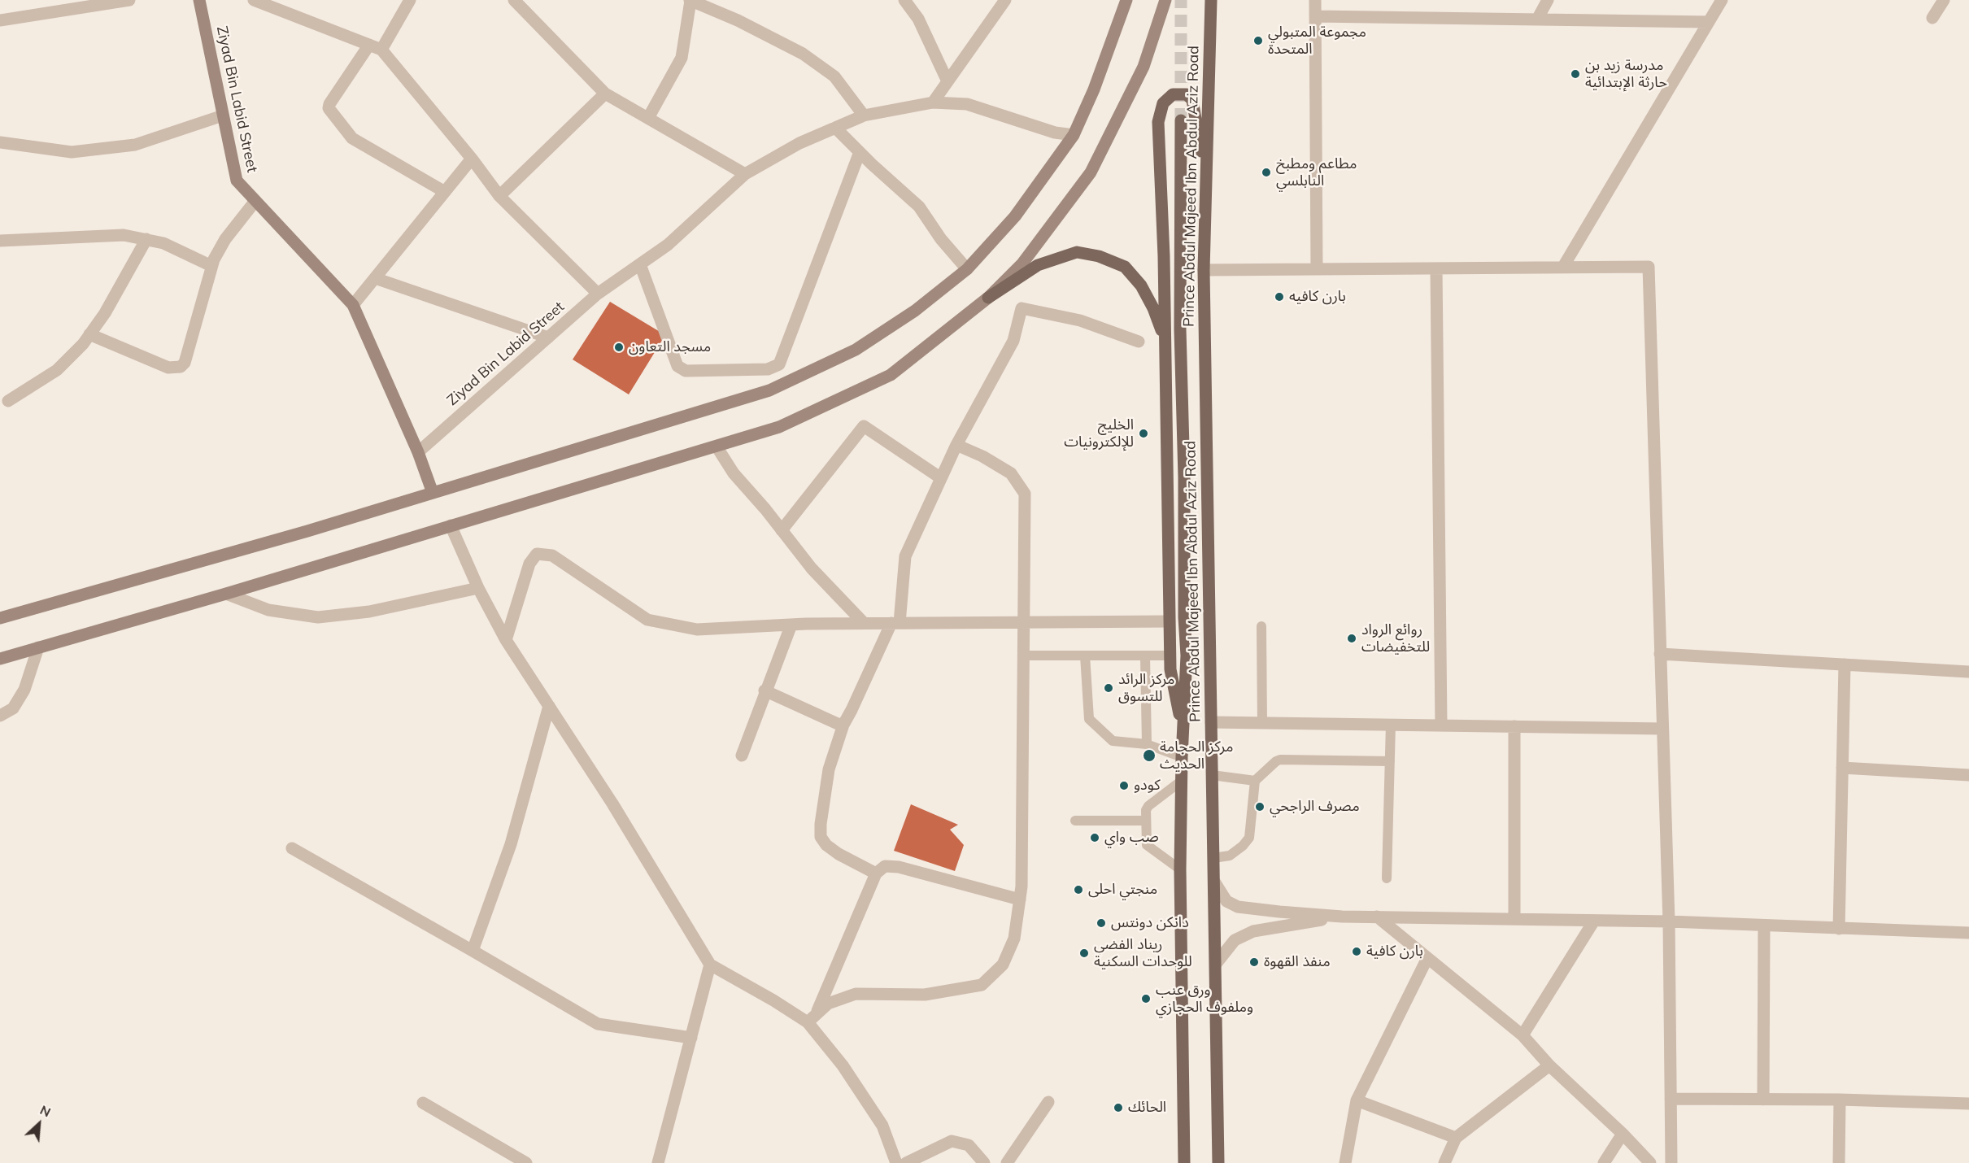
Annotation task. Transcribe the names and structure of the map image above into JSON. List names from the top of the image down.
{
  "streets": {
    "main road": ["Ziyad Bin Labid Street", "Prince Abdul Majeed Ibn Abdul Aziz Road"]
  },
  "places": [
    "مجموعة المتبولي المتحدة",
    "مدرسة زيد بن حارثة الإبتدائية",
    "مطاعم ومطبخ النابلسي",
    "بارن كافيه",
    "مسجد التعاون",
    "الخليج للإلكترونيات",
    "روائع الرواد للتخفيضات",
    "مركز الرائد للتسوق",
    "مركز الحجامة الحديث",
    "كودو",
    "مصرف الراجحي",
    "صب واي",
    "منجتي احلى",
    "دانكن دونتس",
    "بارن كافية",
    "ريناد الفضي للوحدات السكنية",
    "منفذ القهوة",
    "ورق عنب وملفوف الحجازي",
    "الحائك"
  ],
  "north": "top right"
}
